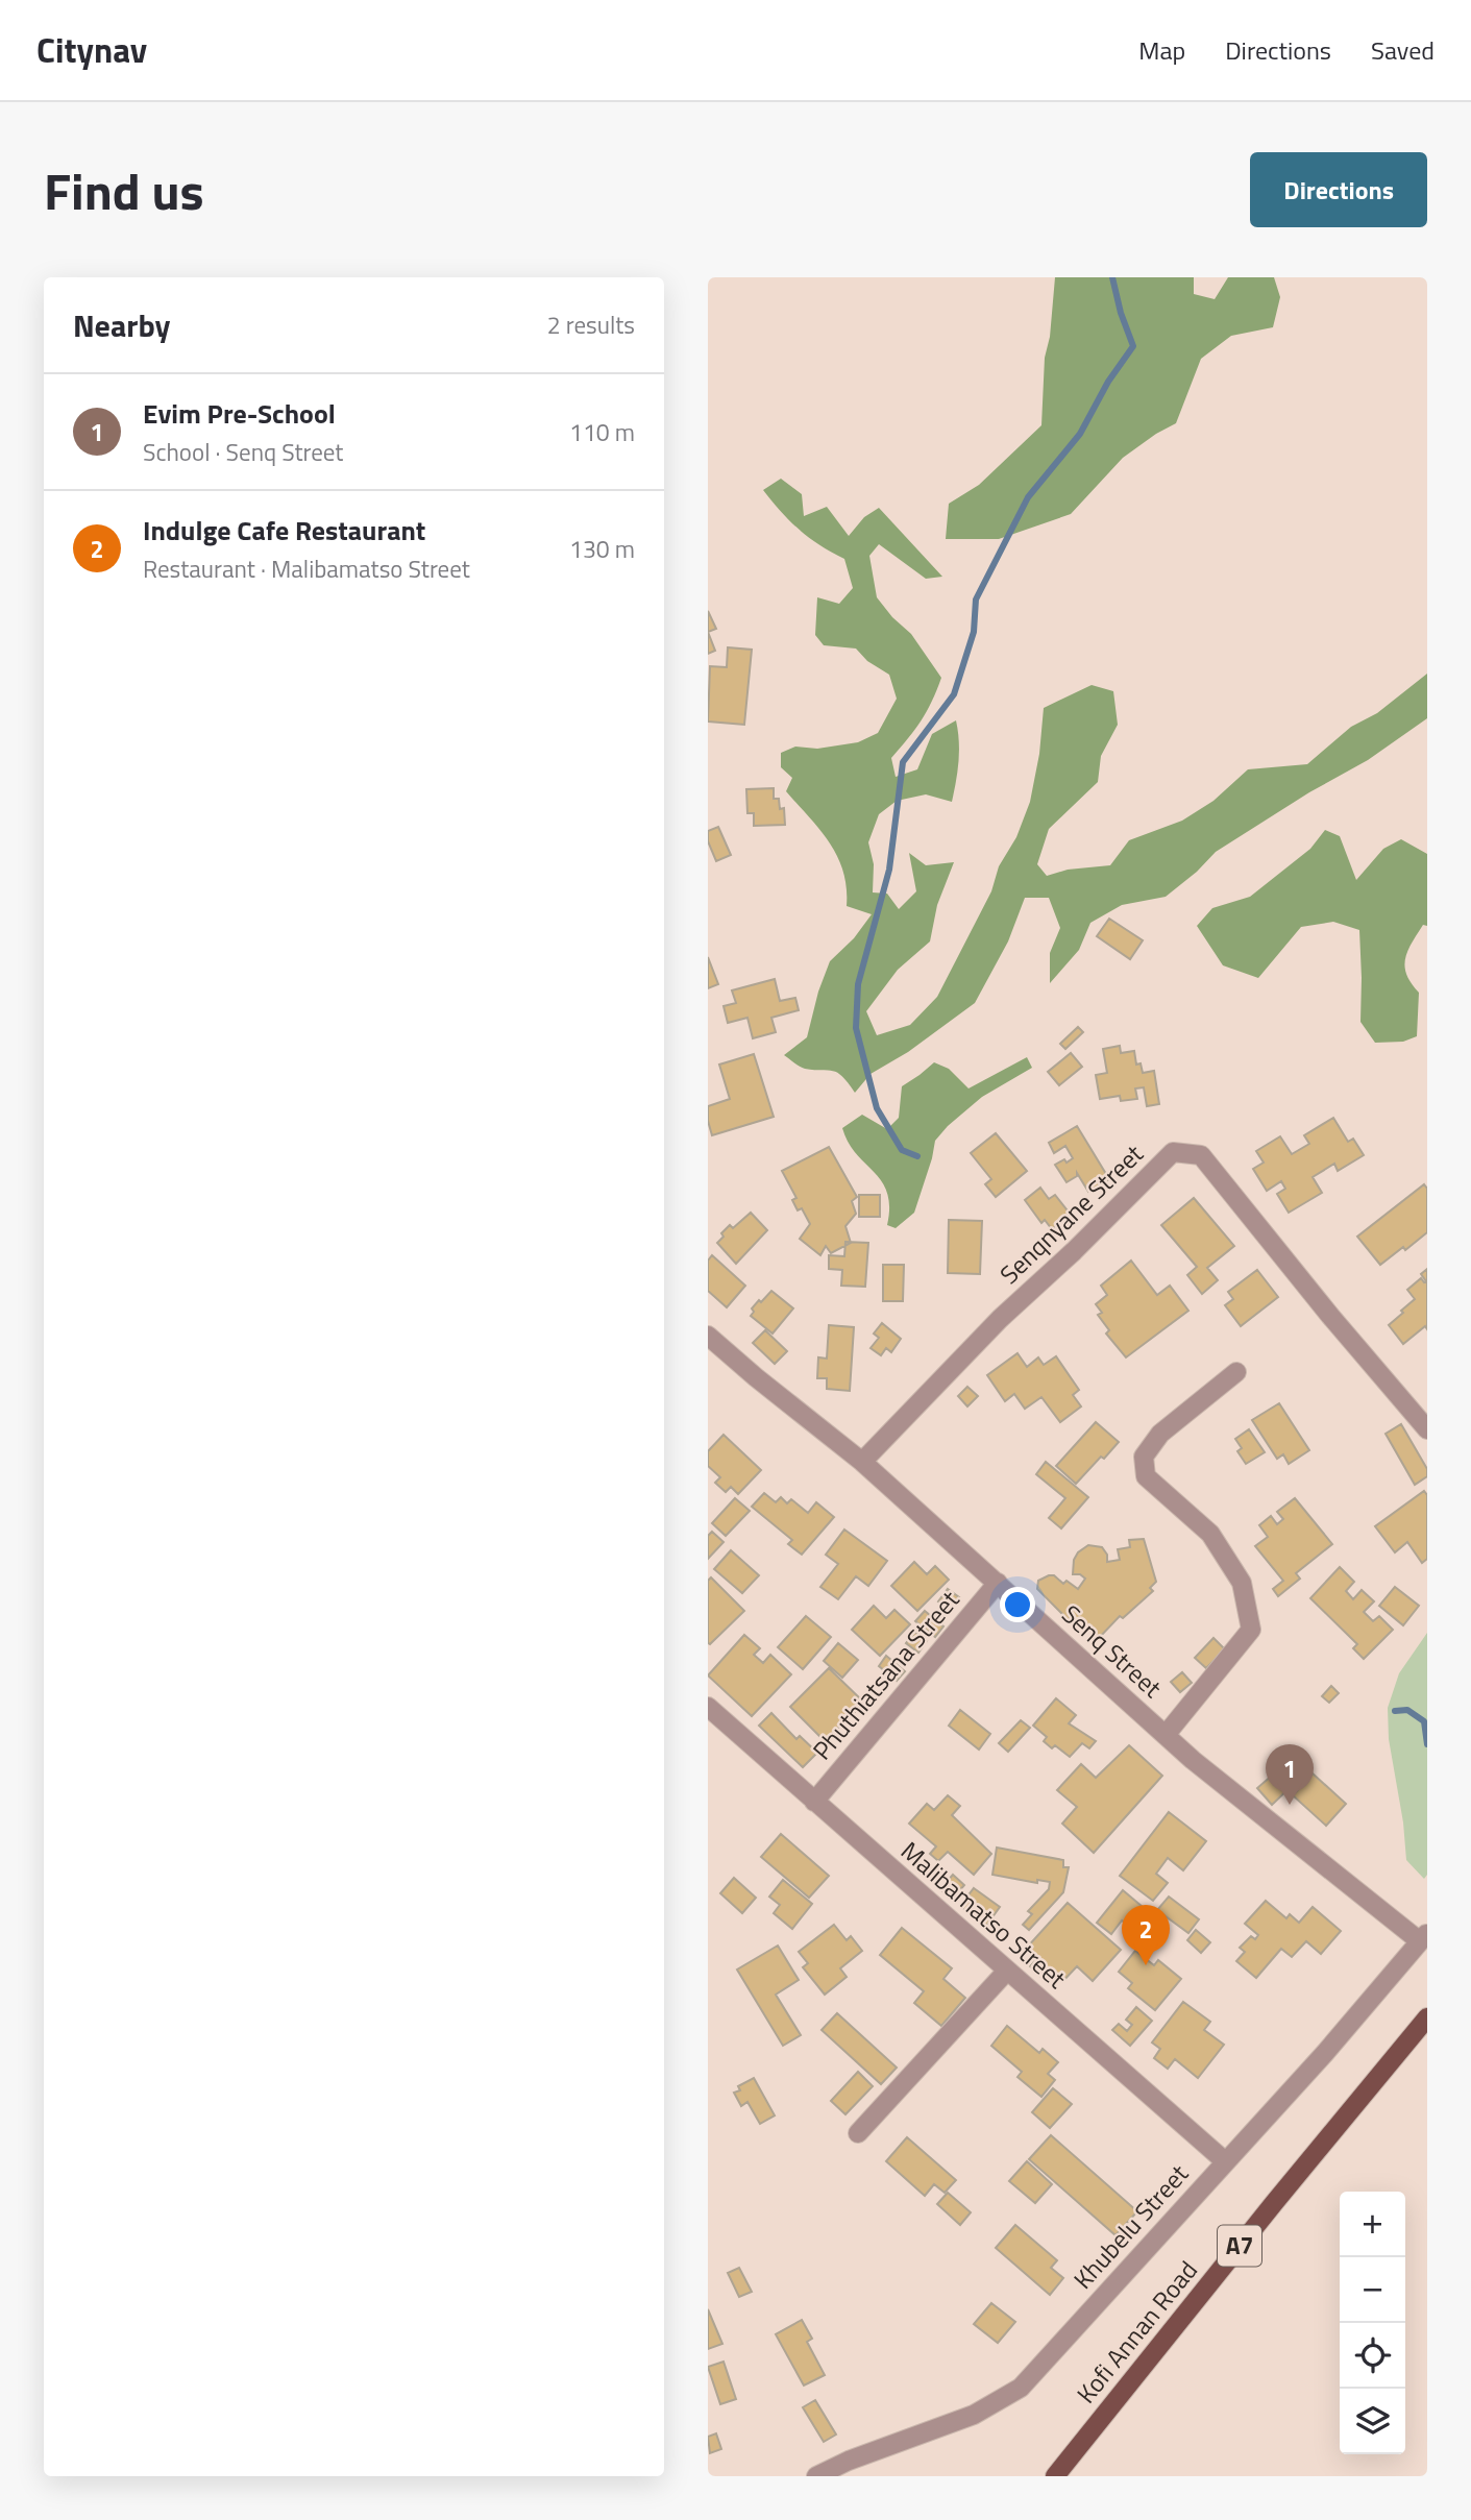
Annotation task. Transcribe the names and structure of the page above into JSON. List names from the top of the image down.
{
  "streets": {
    "main road": ["A7", "Kofi Annan Road"],
    "street": [
      "Senqnyane Street",
      "Senq Street",
      "Phuthiatsana Street",
      "Malibamatso Street",
      "Khubelu Street"
    ]
  },
  "crossings": [
    ["Senqnyane Street", "Senq Street"],
    ["Senq Street", "Phuthiatsana Street"],
    ["Senq Street", "Khubelu Street"],
    ["Phuthiatsana Street", "Malibamatso Street"],
    ["Malibamatso Street", "Khubelu Street"]
  ],
  "page": {
    "header": "Citynav",
    "nav": ["Map", "Directions", "Saved"],
    "title": "Find us",
    "buttons": "Directions",
    "heading": ["Nearby", "2 results"],
    "list": [
      {
        "mark": "1",
        "name": "Evim Pre-School",
        "note": "School · Senq Street",
        "value": "110 m"
      },
      {
        "mark": "2",
        "name": "Indulge Cafe Restaurant",
        "note": "Restaurant · Malibamatso Street",
        "value": "130 m"
      }
    ],
    "pins": ["1", "2"],
    "map_buttons": ["+", "−"]
  }
}
